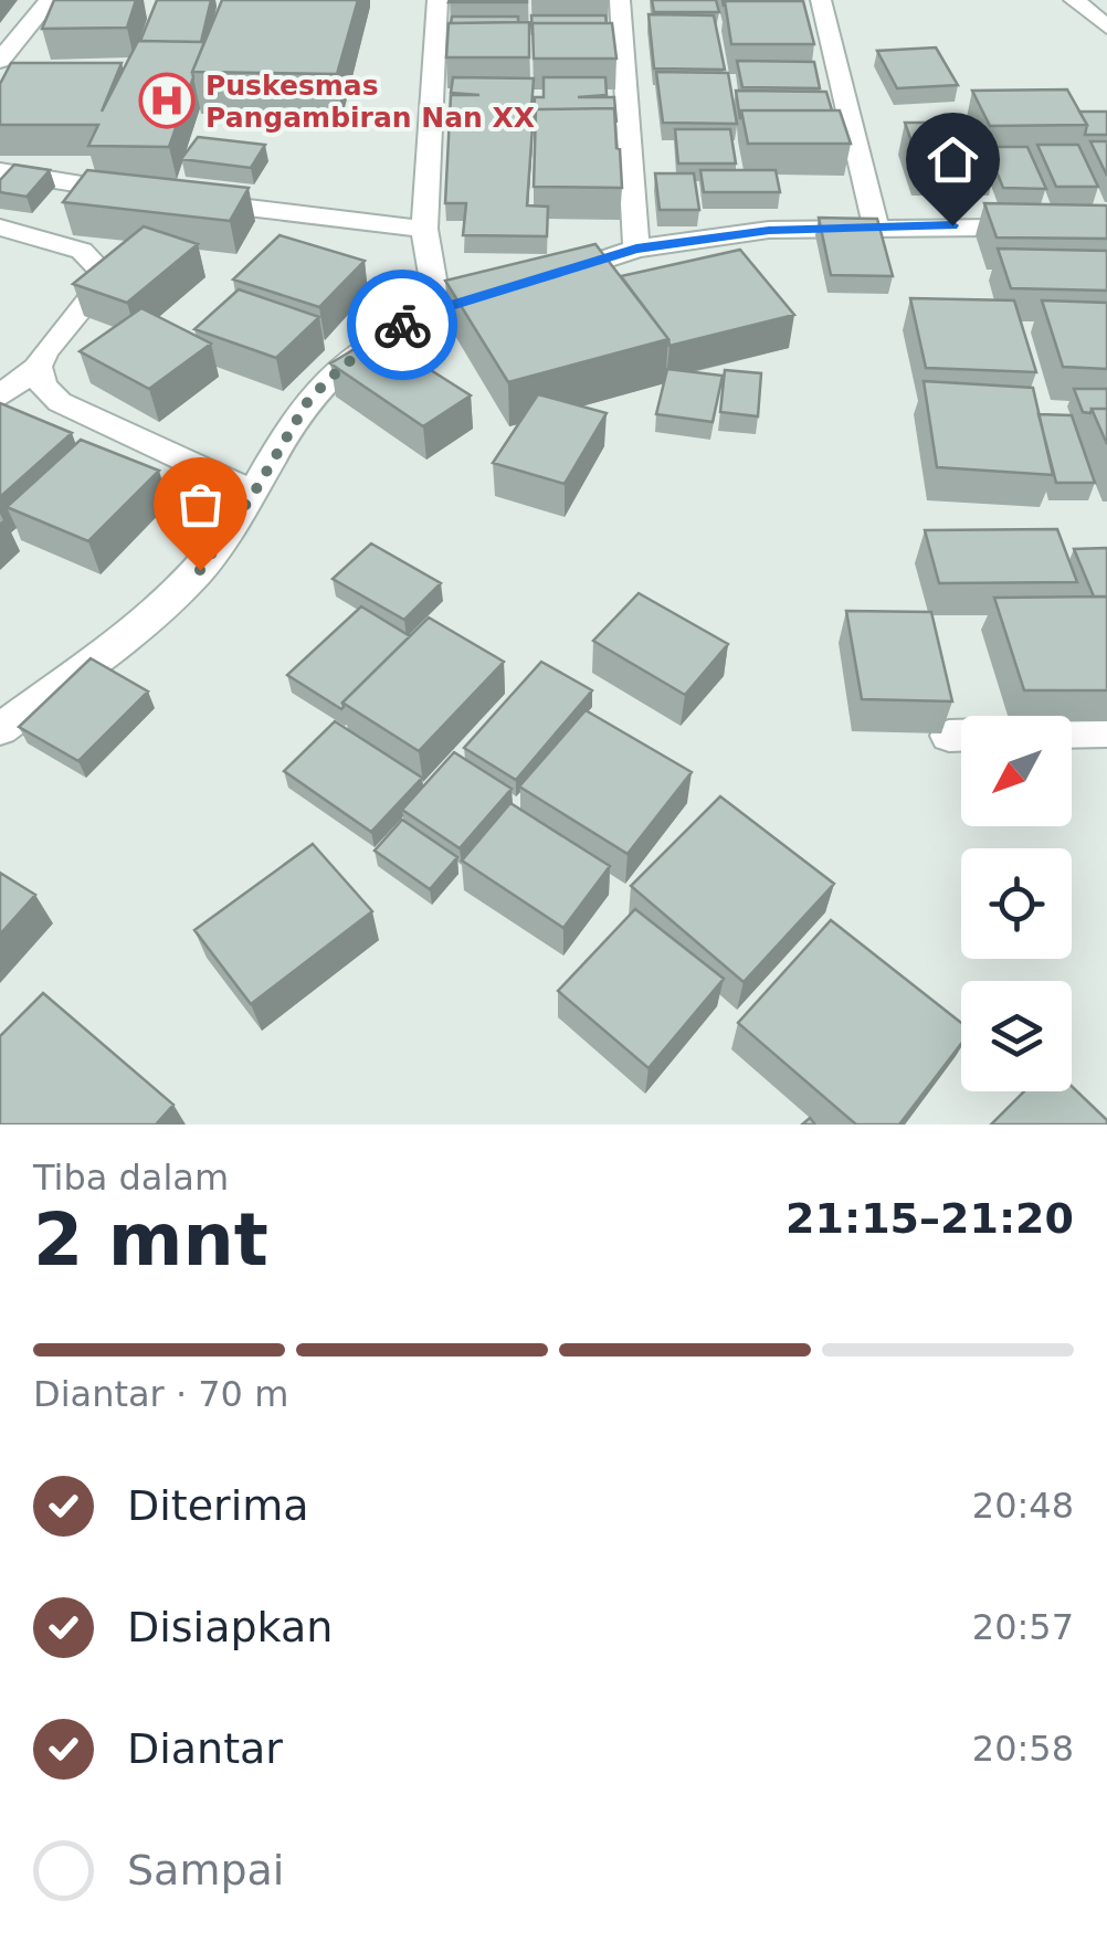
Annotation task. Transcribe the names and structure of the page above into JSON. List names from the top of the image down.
{
  "places": {
    "hospital": ["Puskesmas Pangambiran Nan XX"]
  },
  "north": "bottom left",
  "page": {
    "heading": ["2 mnt", "Tiba dalam", "21:15–21:20"],
    "bar": "Diantar · 70 m",
    "list": [
      ["Diterima", "20:48"],
      ["Disiapkan", "20:57"],
      ["Diantar", "20:58"],
      "Sampai"
    ]
  }
}
